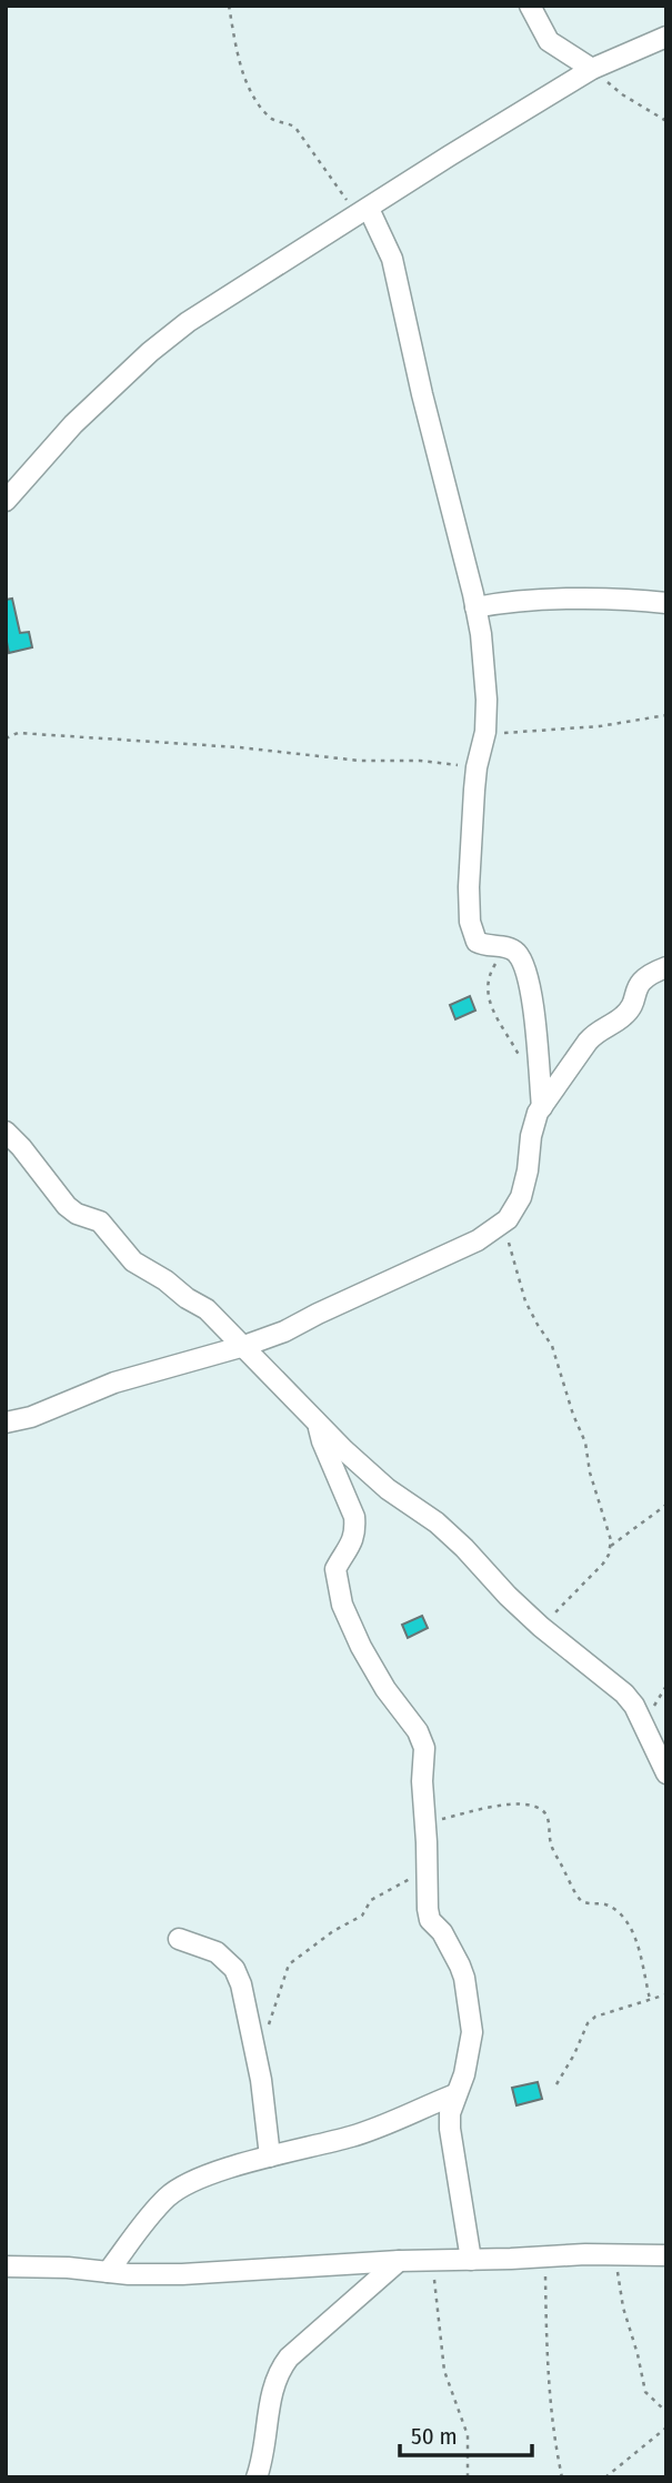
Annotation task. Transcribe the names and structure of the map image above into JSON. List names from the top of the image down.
{
  "scale_bar": "50 m"
}
